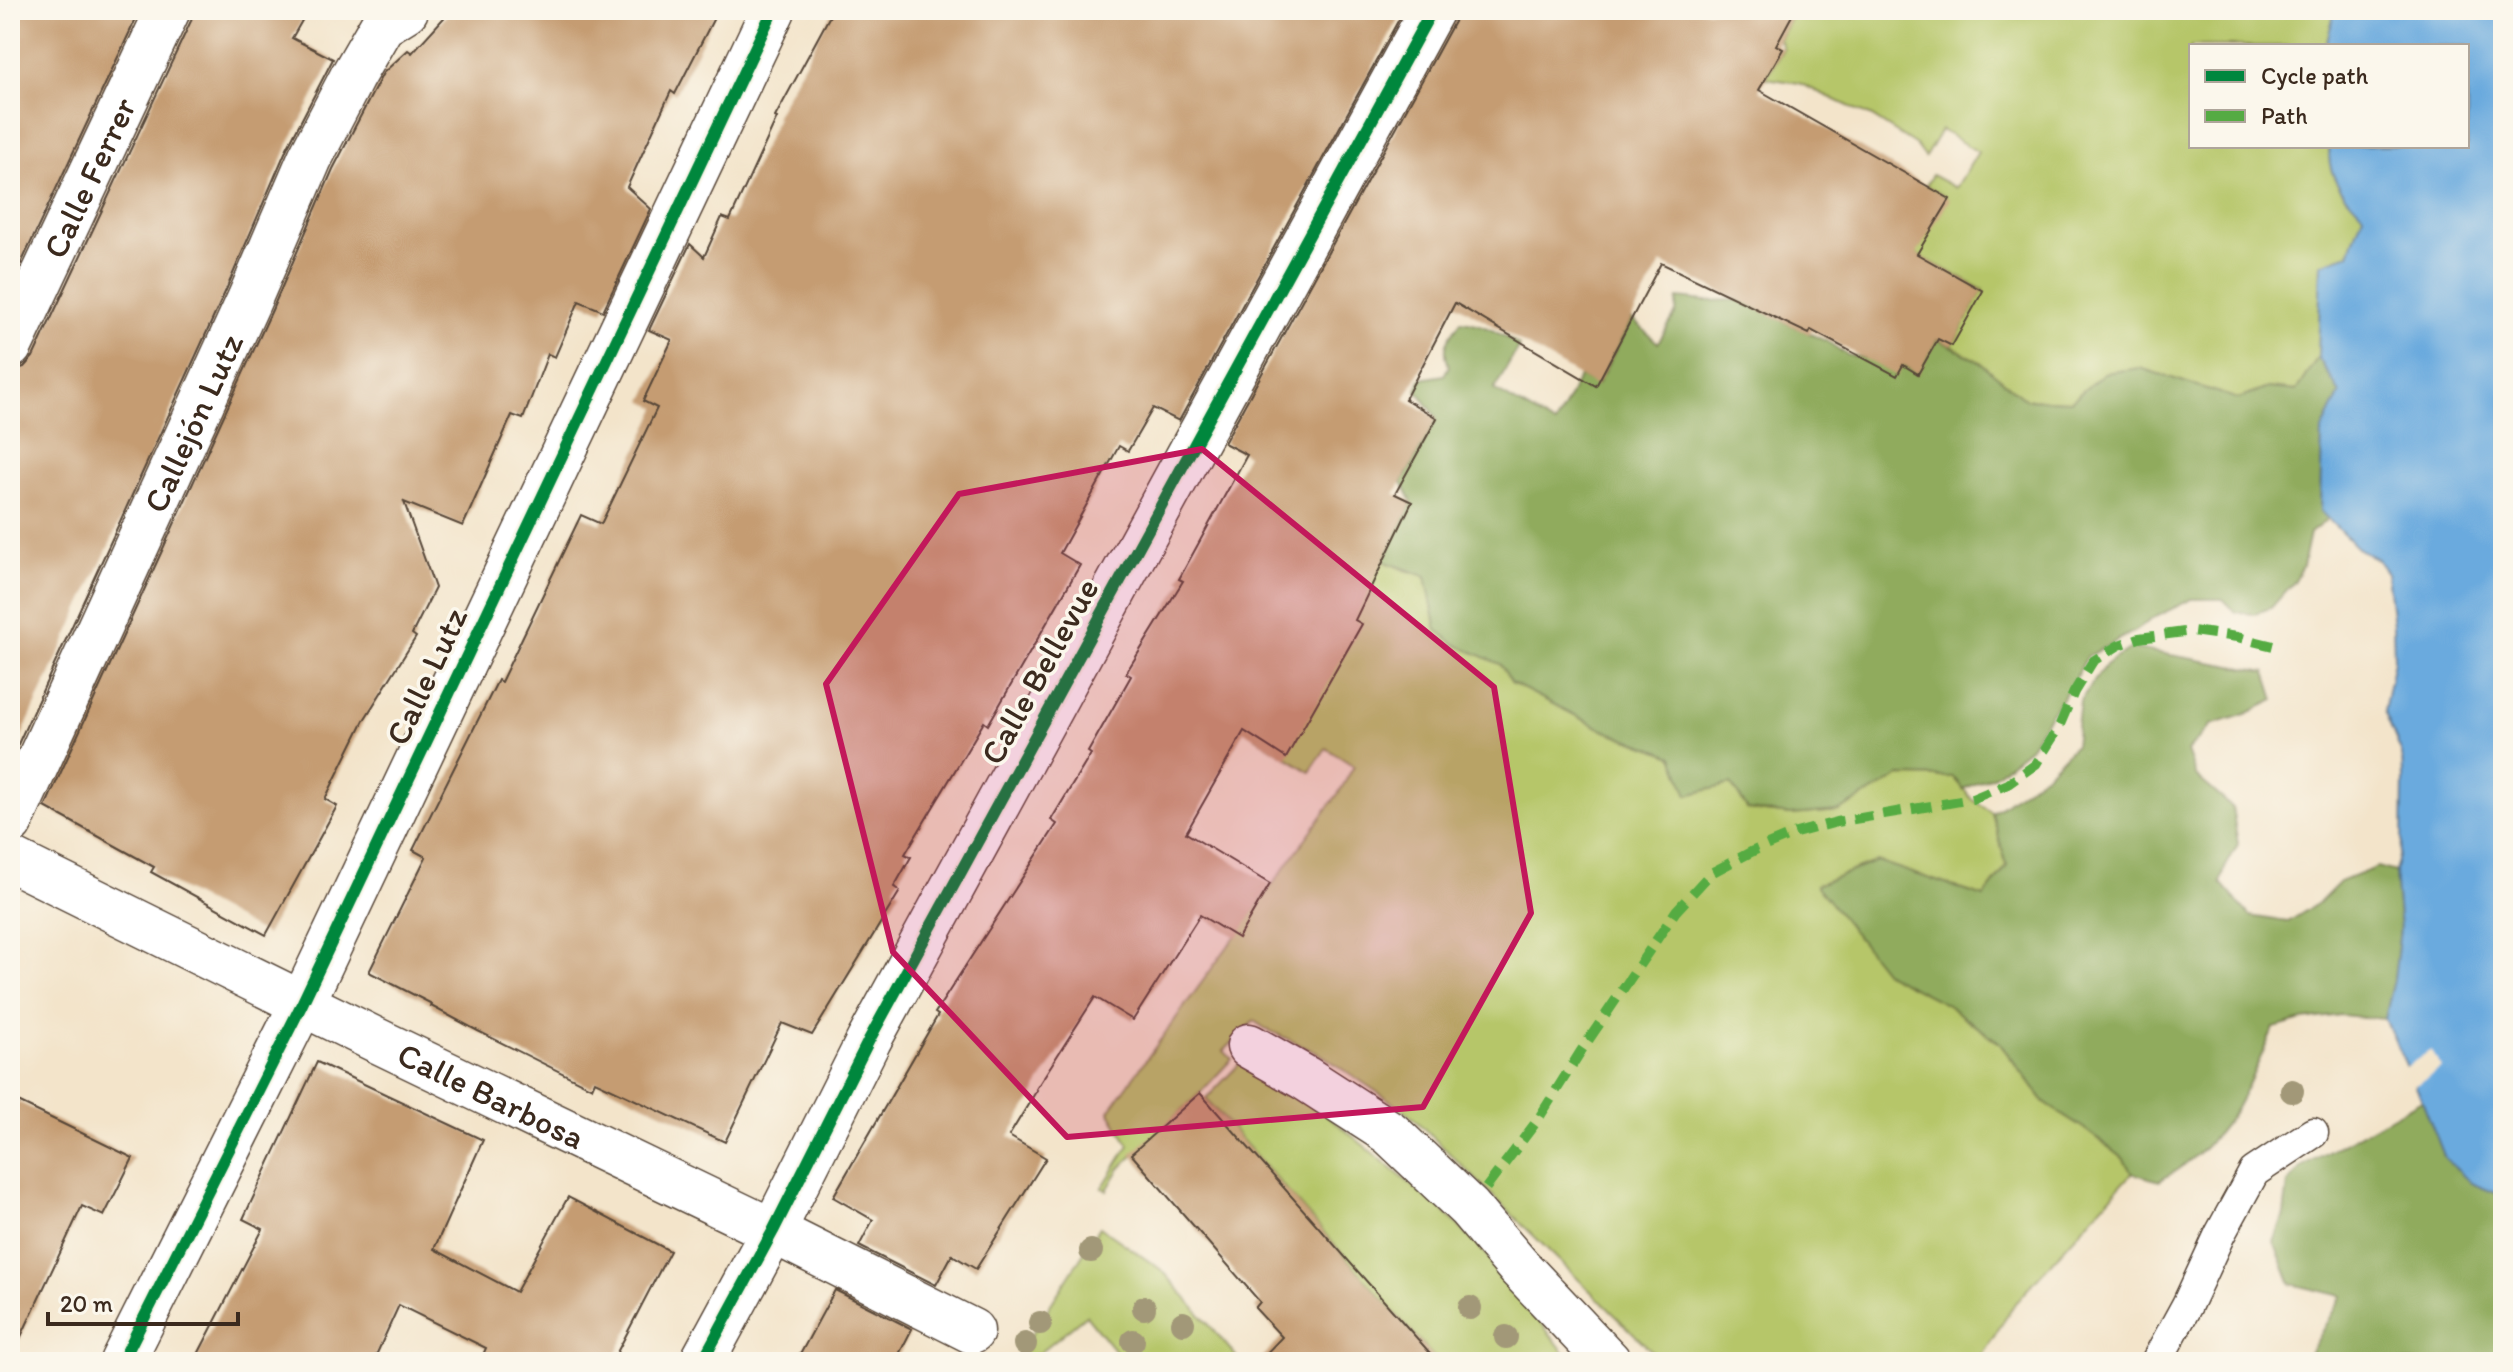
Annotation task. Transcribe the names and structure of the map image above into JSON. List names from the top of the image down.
{
  "streets": {
    "street": [
      "Calle Ferrer",
      "Callejón Lutz",
      "Calle Bellevue",
      "Calle Lutz",
      "Calle Barbosa"
    ]
  },
  "crossings": [
    ["Calle Bellevue", "Calle Barbosa"],
    ["Calle Lutz", "Calle Barbosa"]
  ],
  "legend": ["Cycle path", "Path"],
  "scale_bar": "20 m"
}
